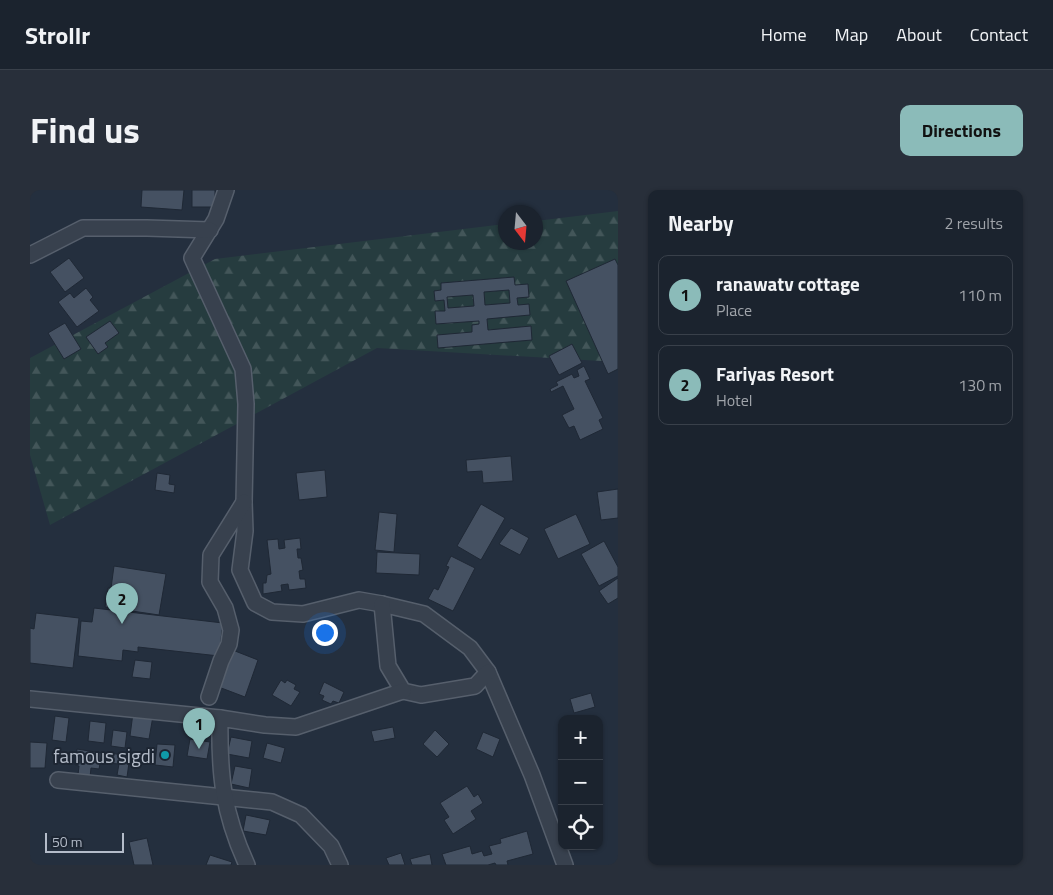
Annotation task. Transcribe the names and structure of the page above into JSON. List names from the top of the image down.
{
  "places": ["famous sigdi"],
  "scale_bar": "50 m",
  "north": "bottom",
  "page": {
    "header": "Strollr",
    "nav": [
      "Home",
      "Map",
      "About",
      "Contact"
    ],
    "title": "Find us",
    "buttons": "Directions",
    "heading": ["Nearby", "2 results"],
    "list": [
      {
        "mark": "1",
        "name": "ranawatv cottage",
        "note": "Place",
        "value": "110 m"
      },
      {
        "mark": "2",
        "name": "Fariyas Resort",
        "note": "Hotel",
        "value": "130 m"
      }
    ],
    "pins": ["2", "1"],
    "map_buttons": ["+", "−"],
    "scale": "50 m"
  }
}
